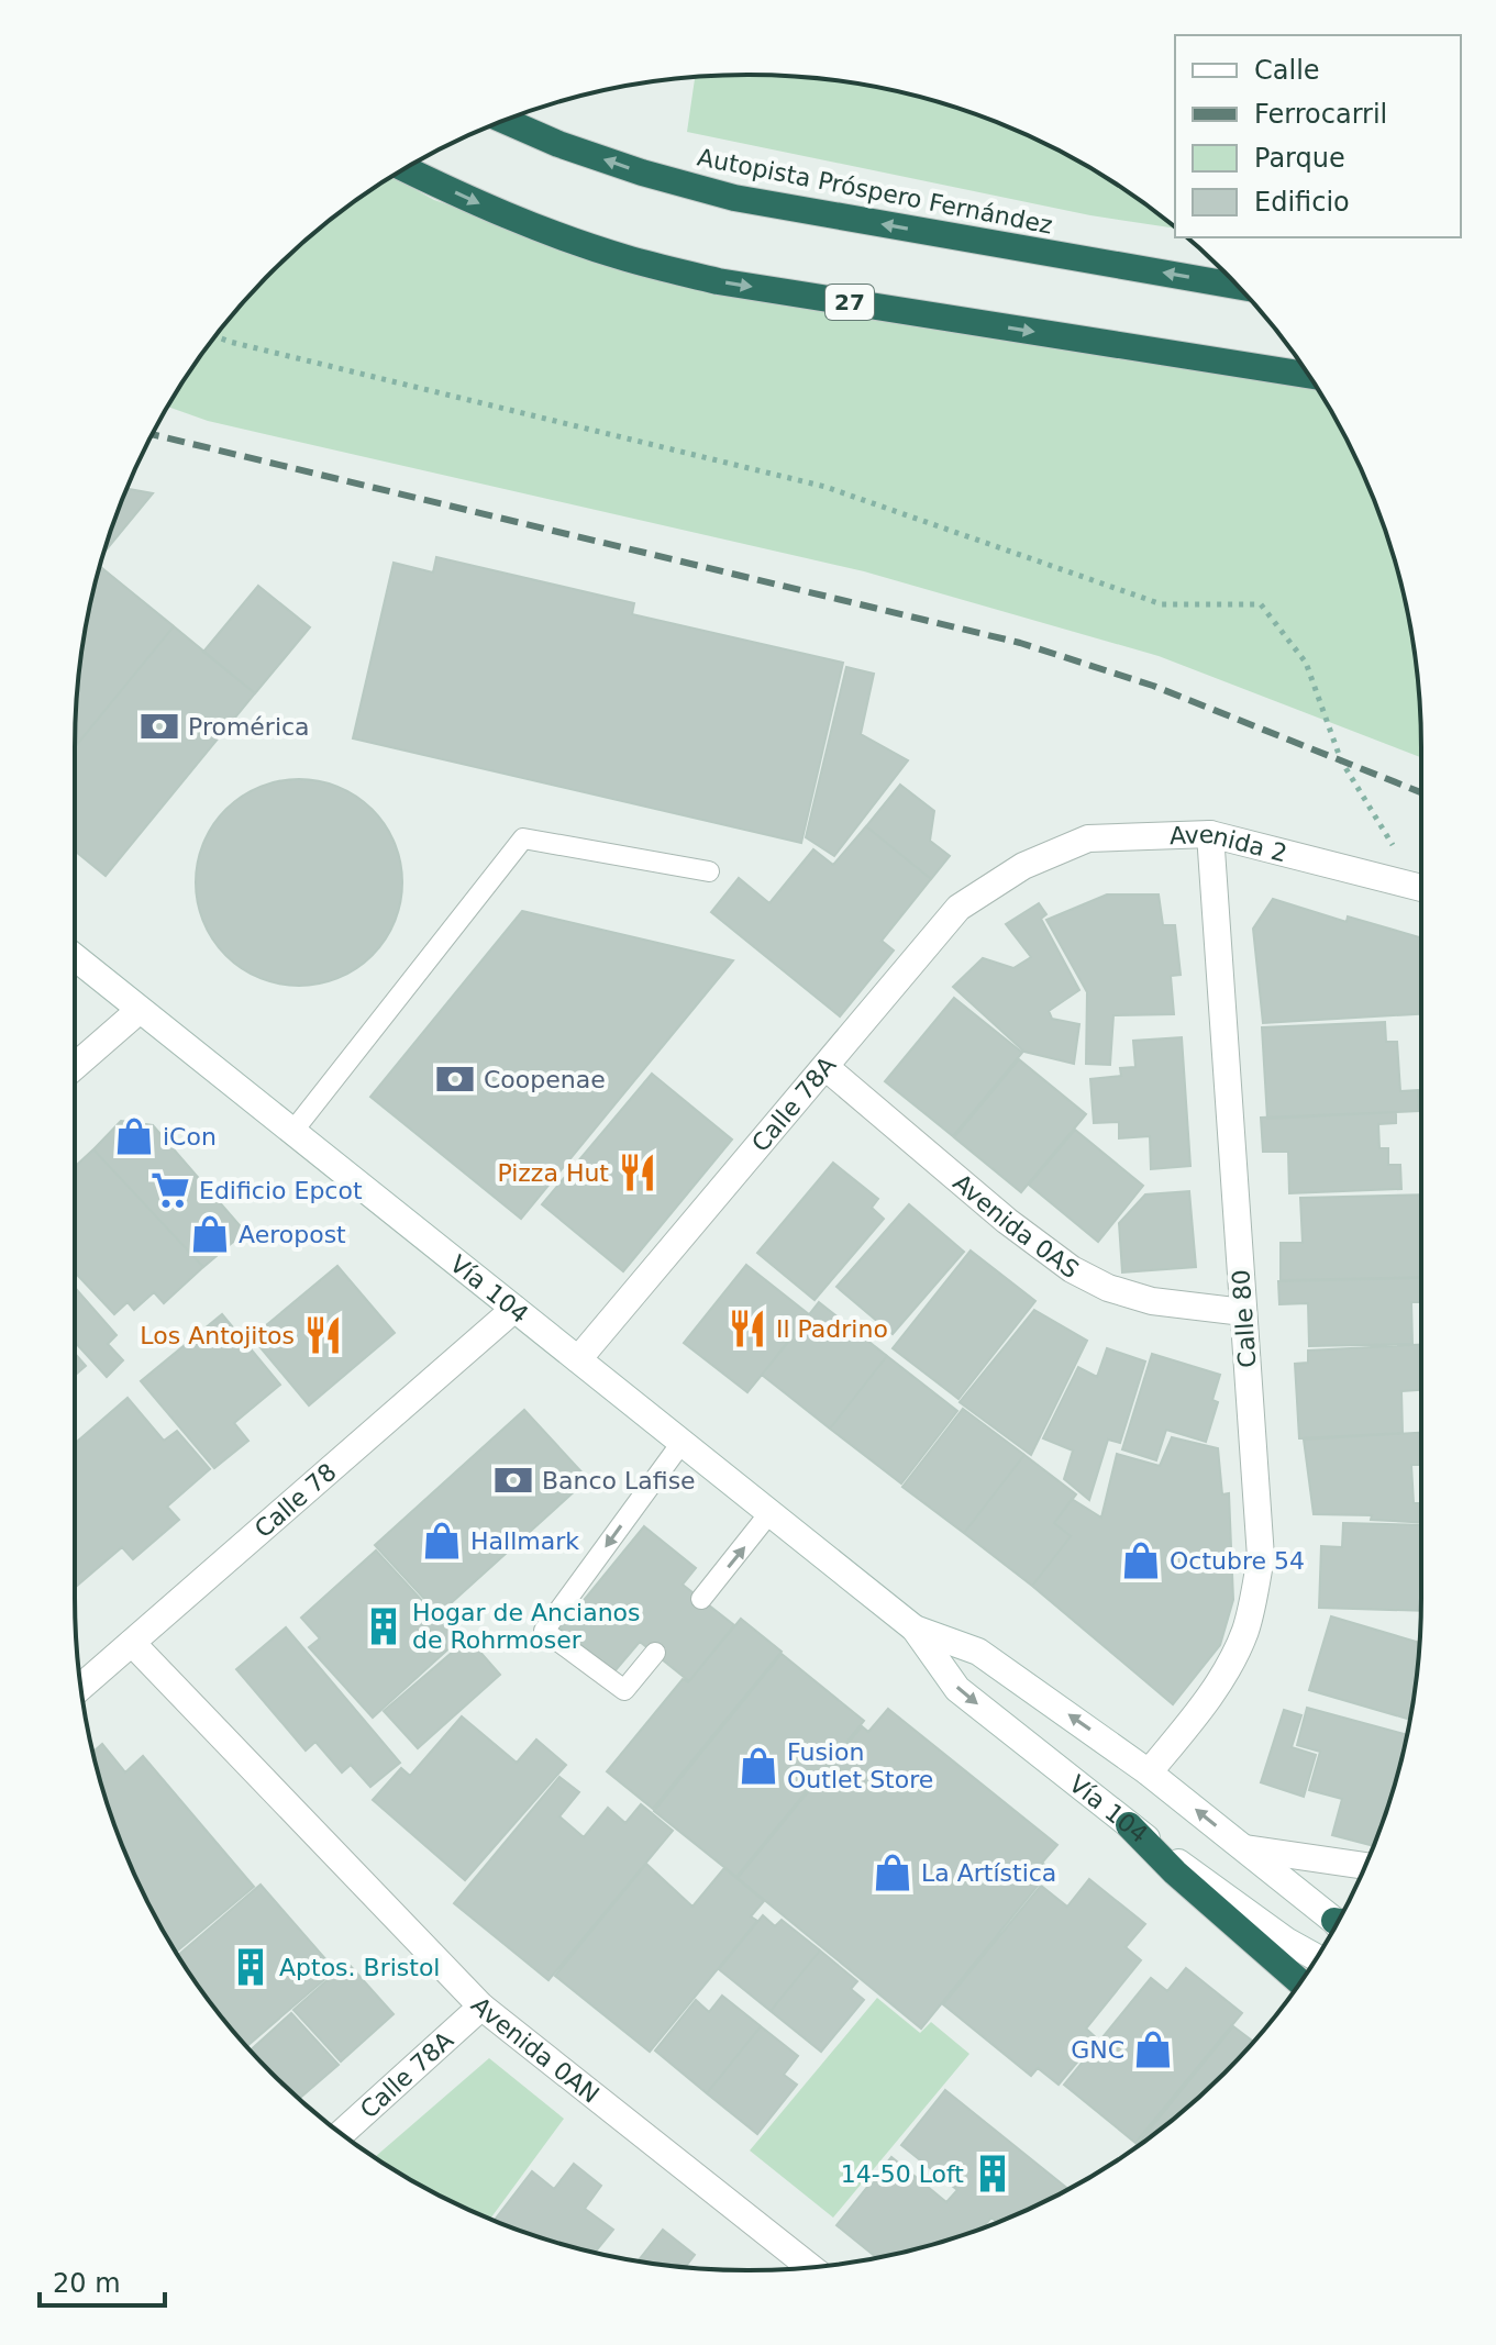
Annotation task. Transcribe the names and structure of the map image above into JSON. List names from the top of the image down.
{
  "streets": {
    "highway": ["Autopista Próspero Fernández", "27"],
    "street": [
      "Avenida 2",
      "Calle 78A",
      "Avenida 0AS",
      "Vía 104",
      "Calle 80",
      "Calle 78",
      "Avenida 0AN"
    ]
  },
  "crossings": [
    ["Avenida 2", "Calle 78A"],
    ["Avenida 2", "Calle 80"],
    ["Calle 78A", "Avenida 0AS"],
    ["Calle 78A", "Vía 104"],
    ["Calle 78A", "Avenida 0AN"],
    ["Avenida 0AS", "Calle 80"],
    ["Vía 104", "Calle 80"],
    ["Vía 104", "Calle 78"],
    ["Calle 78", "Avenida 0AN"]
  ],
  "places": {
    "bank": ["Promérica", "Coopenae", "Banco Lafise"],
    "shop": [
      "iCon",
      "Aeropost",
      "Hallmark",
      "Octubre 54",
      "Fusion Outlet Store",
      "La Artística",
      "GNC"
    ],
    "restaurant": ["Pizza Hut", "Il Padrino", "Los Antojitos"],
    "supermarket": ["Edificio Epcot"],
    "building": ["Hogar de Ancianos de Rohrmoser", "Aptos. Bristol", "14-50 Loft"]
  },
  "legend": [
    "Calle",
    "Ferrocarril",
    "Parque",
    "Edificio"
  ],
  "scale_bar": "20 m"
}
